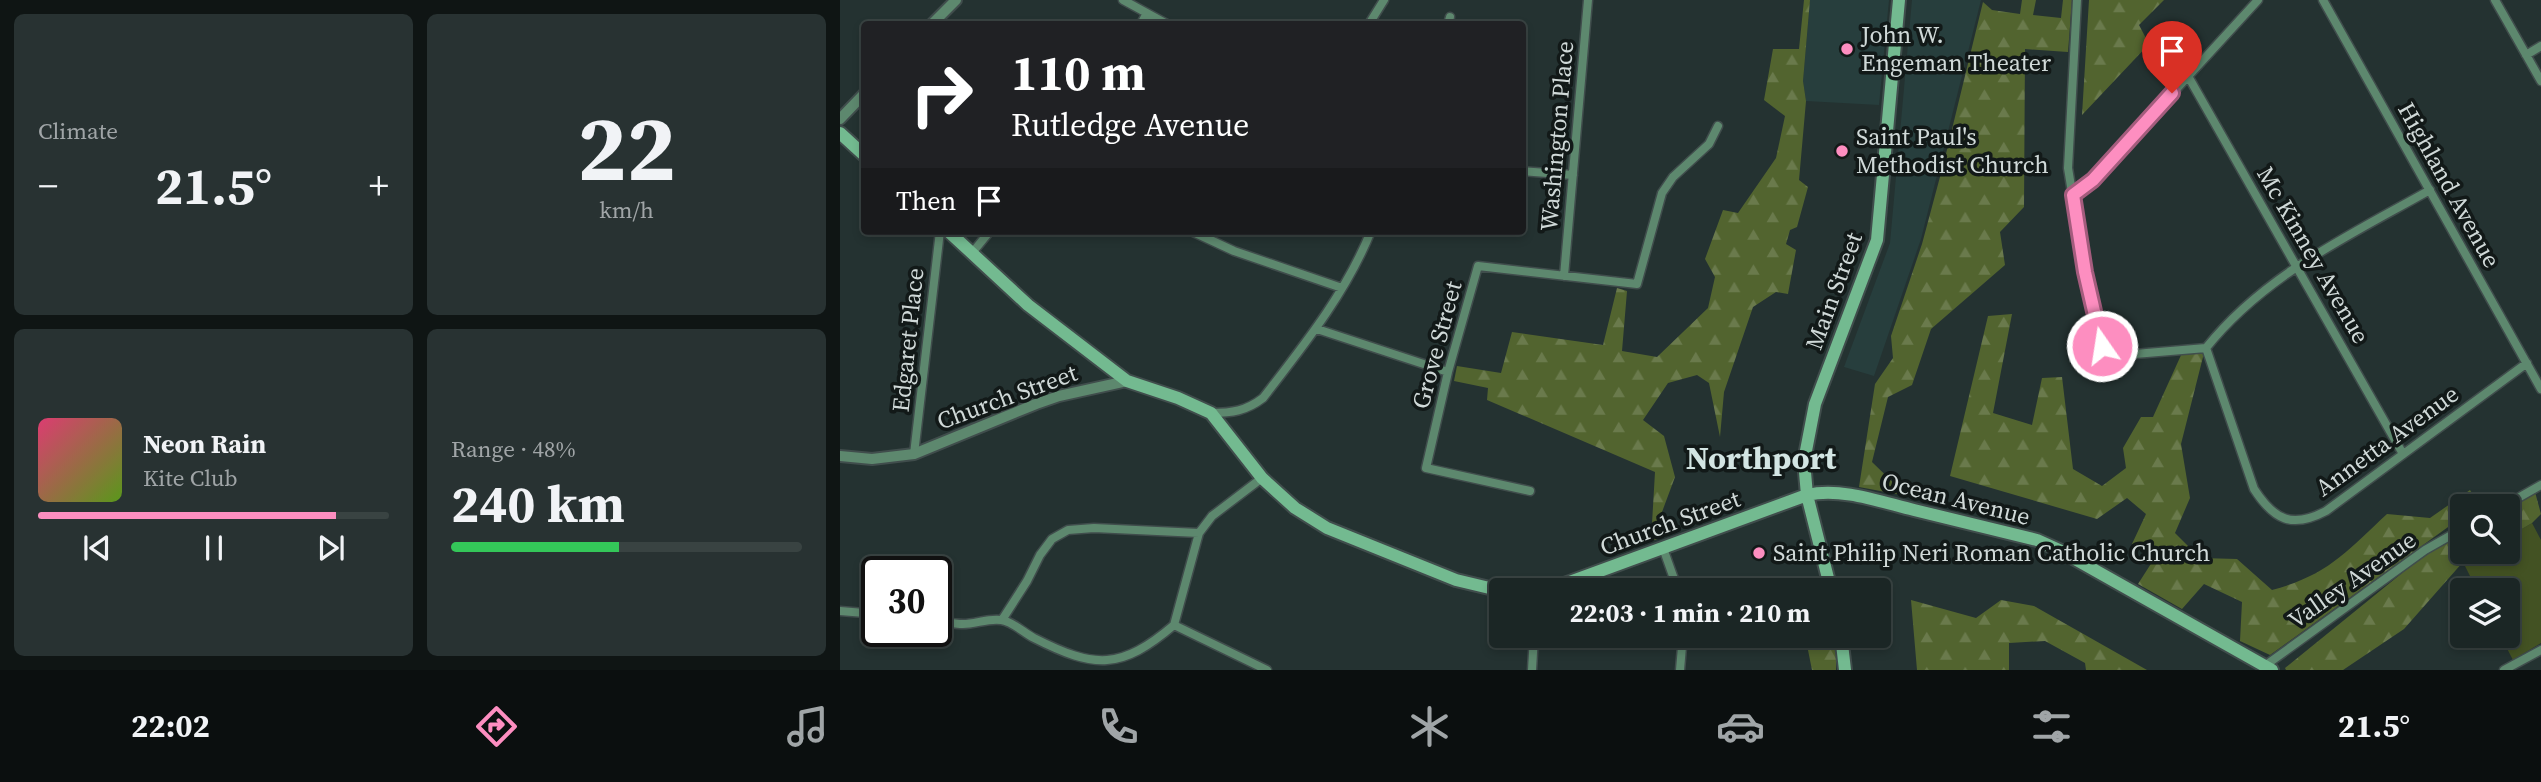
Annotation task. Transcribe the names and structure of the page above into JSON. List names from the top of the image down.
{
  "streets": {
    "main road": ["Main Street", "Church Street", "Ocean Avenue"],
    "street": [
      "Washington Place",
      "Highland Avenue",
      "Mc Kinney Avenue",
      "Edgaret Place",
      "Grove Street",
      "Annetta Avenue",
      "Valley Avenue"
    ]
  },
  "crossings": [
    ["Washington Place", "Grove Street"],
    ["Highland Avenue", "Annetta Avenue"],
    ["Mc Kinney Avenue", "Annetta Avenue"],
    ["Main Street", "Church Street"],
    ["Main Street", "Ocean Avenue"],
    ["Edgaret Place", "Church Street"],
    ["Church Street", "Ocean Avenue"],
    ["Ocean Avenue", "Valley Avenue"]
  ],
  "districts": ["Northport"],
  "places": ["John W. Engeman Theater", "Saint Paul's Methodist Church", "Saint Philip Neri Roman Catholic Church"],
  "page": {
    "tile": [
      "Climate",
      ["22", "km/h"],
      ["Range · 48%", "240 km"]
    ],
    "turn": ["110 m", "Rutledge Avenue"],
    "heat": ["−", "21.5°", "+"],
    "then": "Then",
    "song": ["Neon Rain", "Kite Club"],
    "limit": "30",
    "trip": "22:03 · 1 min · 210 m",
    "tabs": ["22:02", "21.5°"]
  }
}
